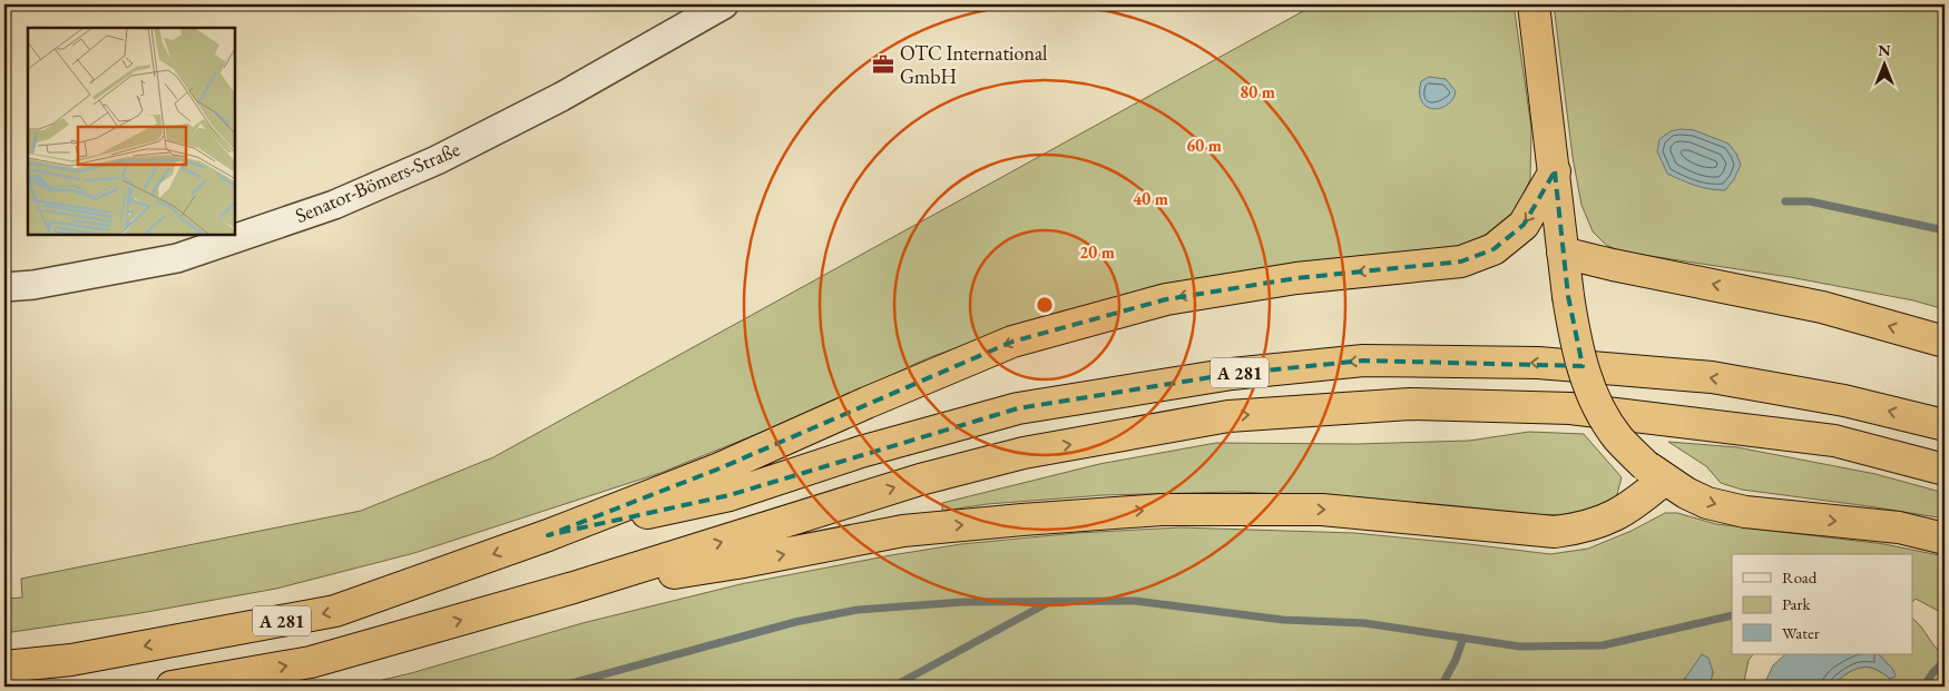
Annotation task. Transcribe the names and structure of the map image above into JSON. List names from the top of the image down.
{
  "streets": {
    "highway": ["A 281"],
    "street": ["Senator-Bömers-Straße"]
  },
  "places": {
    "office": ["OTC International GmbH"]
  },
  "legend": ["Road", "Park", "Water"],
  "north": "top",
  "rings": [
    "80 m",
    "60 m",
    "40 m",
    "20 m"
  ]
}
